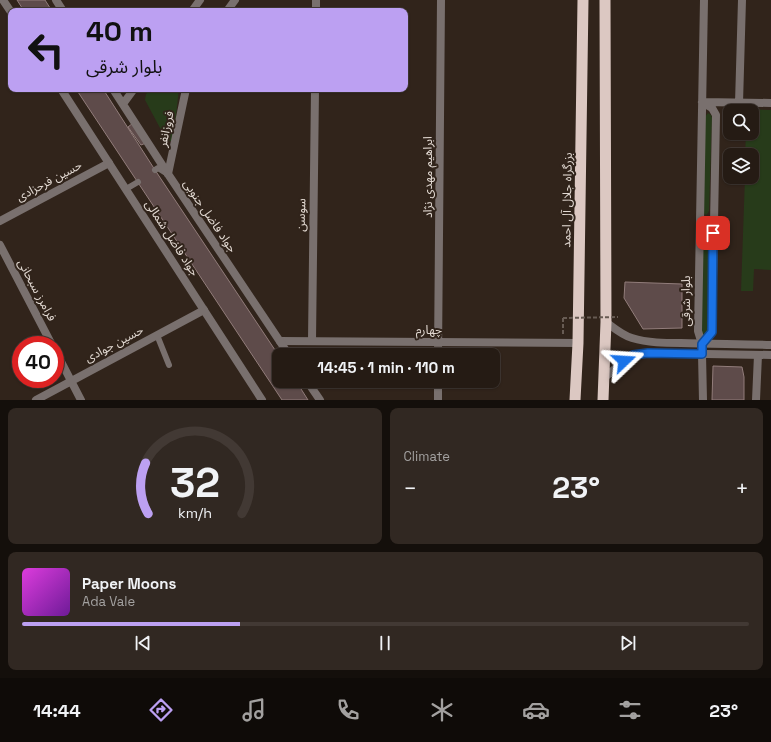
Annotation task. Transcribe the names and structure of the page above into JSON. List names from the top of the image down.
{
  "streets": {
    "highway": ["بزرگراه جلال آل احمد"],
    "street": [
      "فروزانفر",
      "ابراهیم مهدی نژاد",
      "حسین فرحزادی",
      "سوسن",
      "جواد فاضل جنوبی",
      "جواد فاضل شمالی",
      "فرامرز سبحانی",
      "بلوار شرقی",
      "چهارم",
      "حسین جوادی"
    ]
  },
  "crossings": [
    ["فروزانفر", "جواد فاضل جنوبی"],
    ["ابراهیم مهدی نژاد", "چهارم"],
    ["حسین فرحزادی", "جواد فاضل شمالی"],
    ["بزرگراه جلال آل احمد", "چهارم"],
    ["سوسن", "چهارم"],
    ["جواد فاضل جنوبی", "چهارم"],
    ["جواد فاضل شمالی", "حسین جوادی"]
  ],
  "page": {
    "turn": ["40 m", "بلوار شرقی"],
    "limit": "40",
    "trip": "14:45 · 1 min · 110 m",
    "tile": "Climate",
    "heat": ["−", "23°", "+"],
    "song": ["Paper Moons", "Ada Vale"],
    "tabs": ["14:44", "23°"],
    "gauge": ["32", "km/h"]
  }
}
